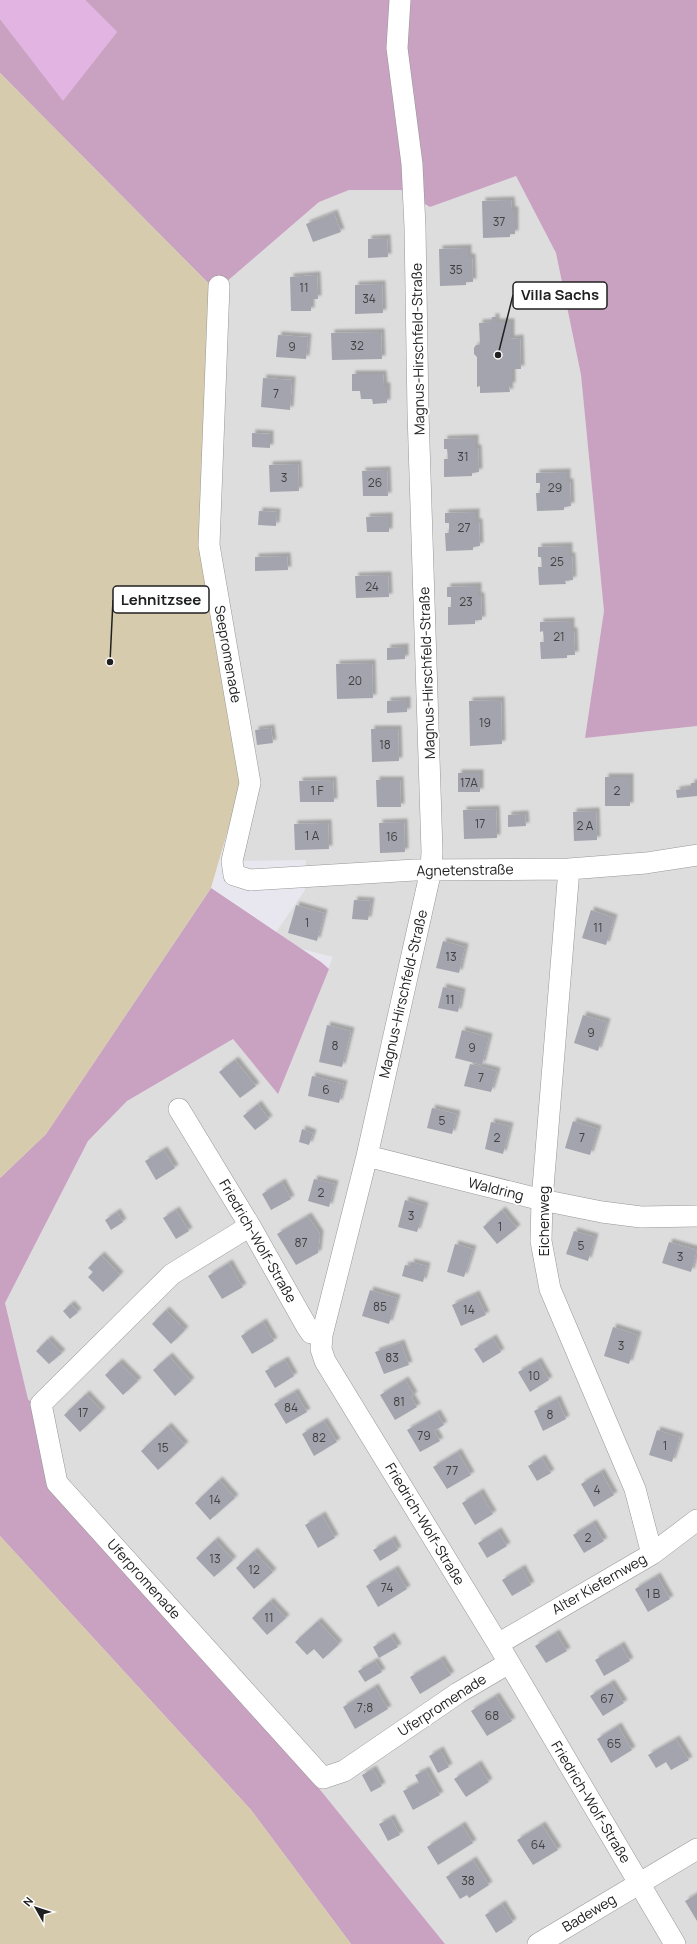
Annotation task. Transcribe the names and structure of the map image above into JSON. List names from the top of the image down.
{
  "streets": {
    "street": [
      "Magnus-Hirschfeld-Straße",
      "Seepromenade",
      "Agnetenstraße",
      "Waldring",
      "Eichenweg",
      "Friedrich-Wolf-Straße",
      "Uferpromenade",
      "Alter Kiefernweg",
      "Badeweg"
    ]
  },
  "crossings": [
    ["Magnus-Hirschfeld-Straße", "Agnetenstraße"],
    ["Magnus-Hirschfeld-Straße", "Waldring"],
    ["Magnus-Hirschfeld-Straße", "Friedrich-Wolf-Straße"],
    ["Seepromenade", "Agnetenstraße"],
    ["Agnetenstraße", "Eichenweg"],
    ["Waldring", "Eichenweg"],
    ["Eichenweg", "Alter Kiefernweg"],
    ["Friedrich-Wolf-Straße", "Uferpromenade"],
    ["Friedrich-Wolf-Straße", "Alter Kiefernweg"],
    ["Friedrich-Wolf-Straße", "Badeweg"]
  ],
  "places": ["Villa Sachs", "Lehnitzsee"],
  "house_numbers": [
    "37",
    "35",
    "11",
    "34",
    "32",
    "9",
    "7",
    "31",
    "3",
    "26",
    "29",
    "27",
    "25",
    "24",
    "23",
    "21",
    "20",
    "19",
    "18",
    "17A",
    "1 F",
    "2",
    "17",
    "2 A",
    "1 A",
    "16",
    "1",
    "11",
    "13",
    "11",
    "9",
    "8",
    "9",
    "7",
    "6",
    "5",
    "2",
    "7",
    "2",
    "3",
    "1",
    "87",
    "5",
    "3",
    "85",
    "14",
    "3",
    "83",
    "10",
    "81",
    "84",
    "17",
    "8",
    "79",
    "82",
    "1",
    "15",
    "77",
    "4",
    "14",
    "2",
    "13",
    "12",
    "74",
    "1 B",
    "11",
    "67",
    "7;8",
    "68",
    "65",
    "64",
    "38"
  ],
  "north": "top left"
}
